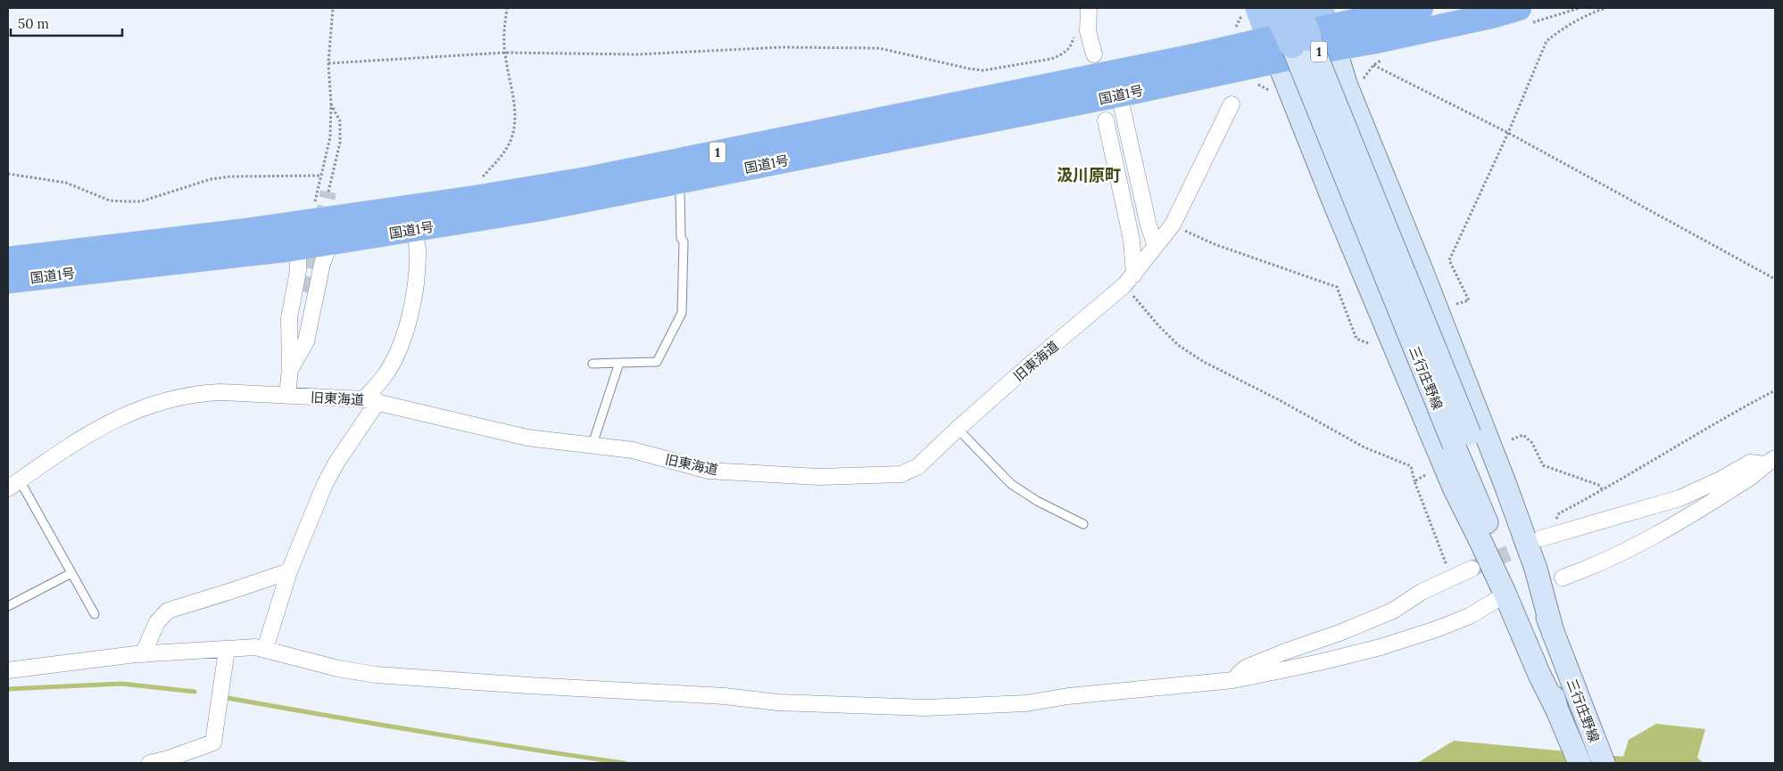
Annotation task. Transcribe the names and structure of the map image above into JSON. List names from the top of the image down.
{
  "streets": {
    "highway": ["1", "国道1号"],
    "main road": ["三行庄野線"],
    "street": ["旧東海道"]
  },
  "crossings": [
    ["国道1号", "三行庄野線"]
  ],
  "districts": ["汲川原町"],
  "scale_bar": "50 m"
}
